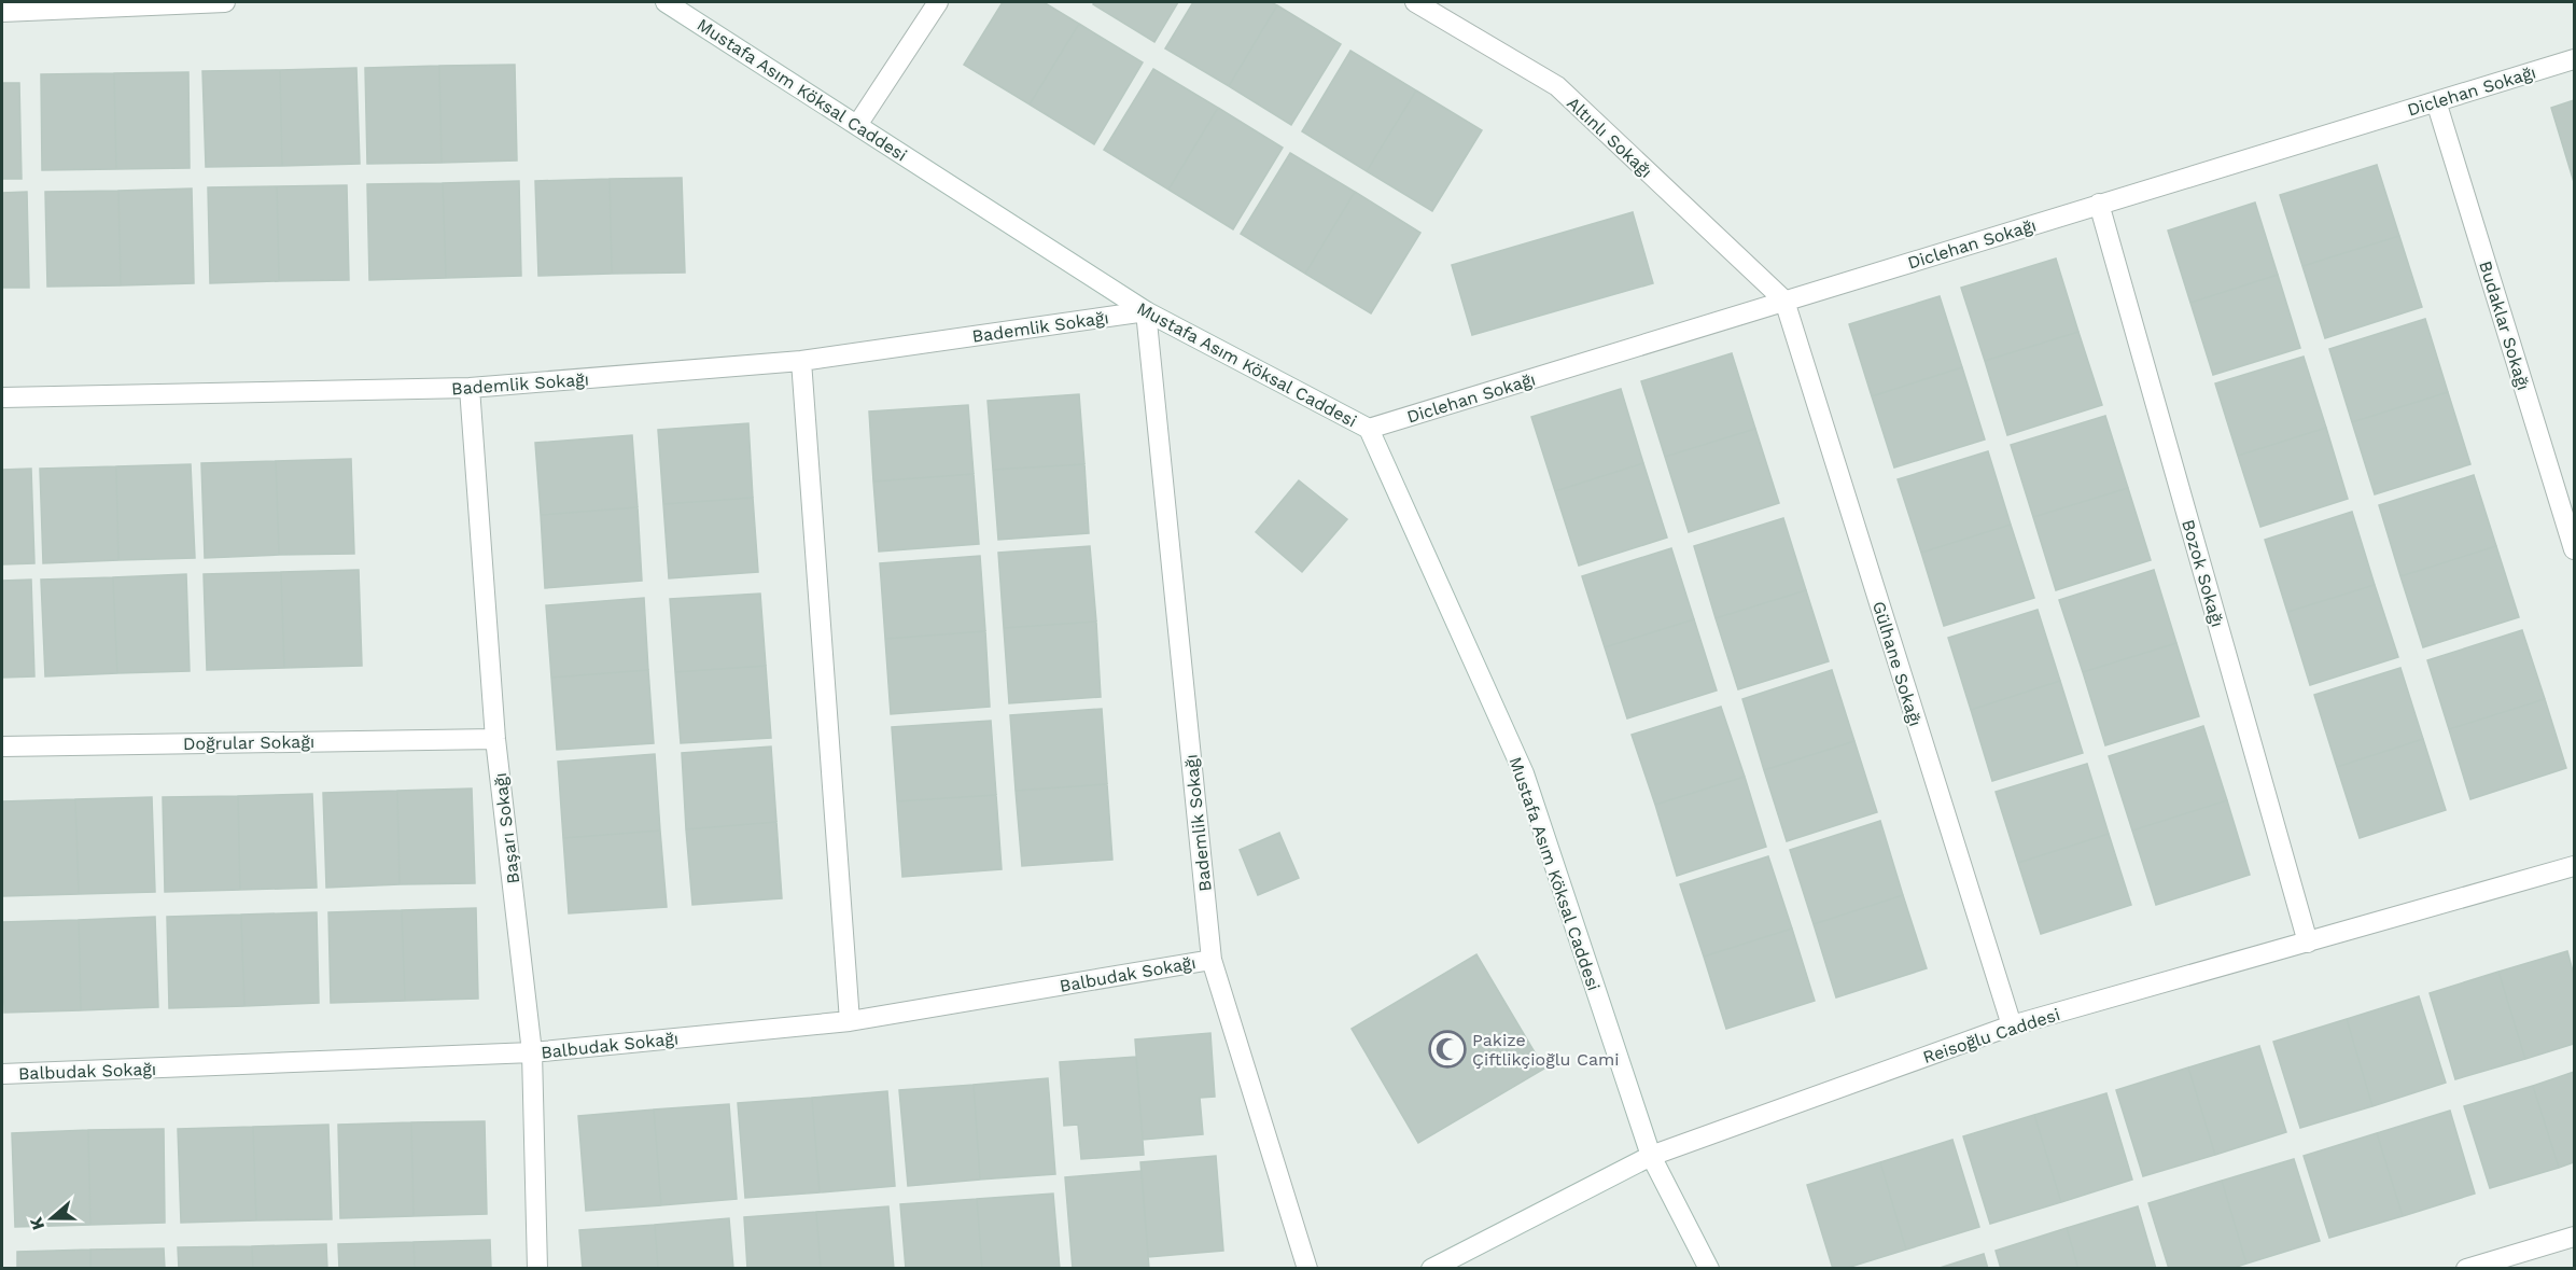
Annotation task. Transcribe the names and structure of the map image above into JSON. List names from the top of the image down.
{
  "streets": {
    "street": [
      "Mustafa Asım Köksal Caddesi",
      "Diclehan Sokağı",
      "Altınlı Sokağı",
      "Budaklar Sokağı",
      "Bademlik Sokağı",
      "Bozok Sokağı",
      "Gülhane Sokağı",
      "Doğrular Sokağı",
      "Başarı Sokağı",
      "Balbudak Sokağı",
      "Reisoğlu Caddesi"
    ]
  },
  "crossings": [
    ["Mustafa Asım Köksal Caddesi", "Diclehan Sokağı"],
    ["Mustafa Asım Köksal Caddesi", "Bademlik Sokağı"],
    ["Mustafa Asım Köksal Caddesi", "Reisoğlu Caddesi"],
    ["Diclehan Sokağı", "Altınlı Sokağı"],
    ["Diclehan Sokağı", "Budaklar Sokağı"],
    ["Diclehan Sokağı", "Bozok Sokağı"],
    ["Diclehan Sokağı", "Gülhane Sokağı"],
    ["Altınlı Sokağı", "Gülhane Sokağı"],
    ["Bademlik Sokağı", "Başarı Sokağı"],
    ["Bademlik Sokağı", "Balbudak Sokağı"],
    ["Bozok Sokağı", "Reisoğlu Caddesi"],
    ["Gülhane Sokağı", "Reisoğlu Caddesi"],
    ["Doğrular Sokağı", "Başarı Sokağı"],
    ["Başarı Sokağı", "Balbudak Sokağı"]
  ],
  "places": {
    "mosque": ["Pakize Çiftlikçioğlu Cami"]
  },
  "north": "left"
}
